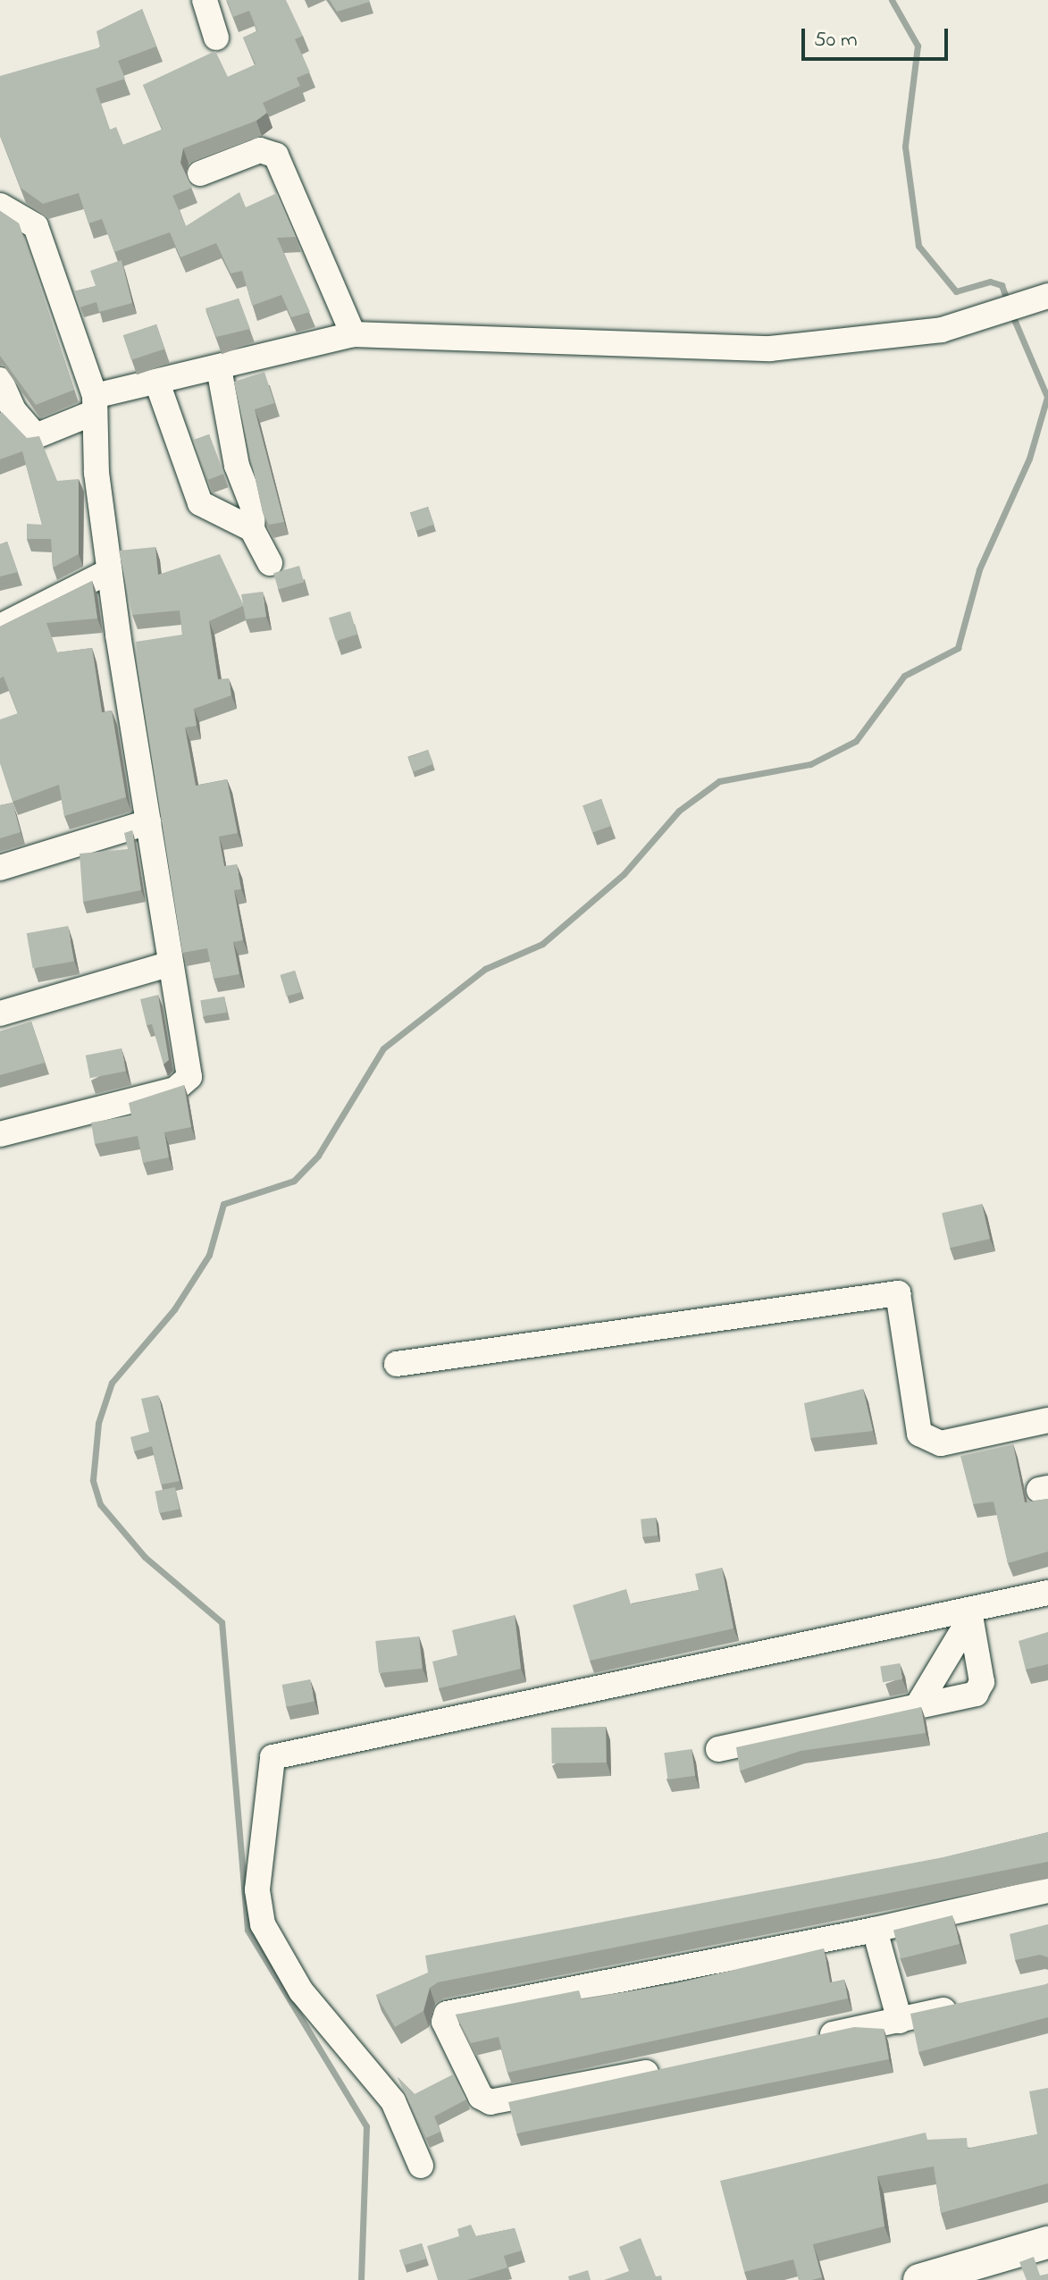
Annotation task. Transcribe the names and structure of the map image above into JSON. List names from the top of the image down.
{
  "scale_bar": "50 m"
}
